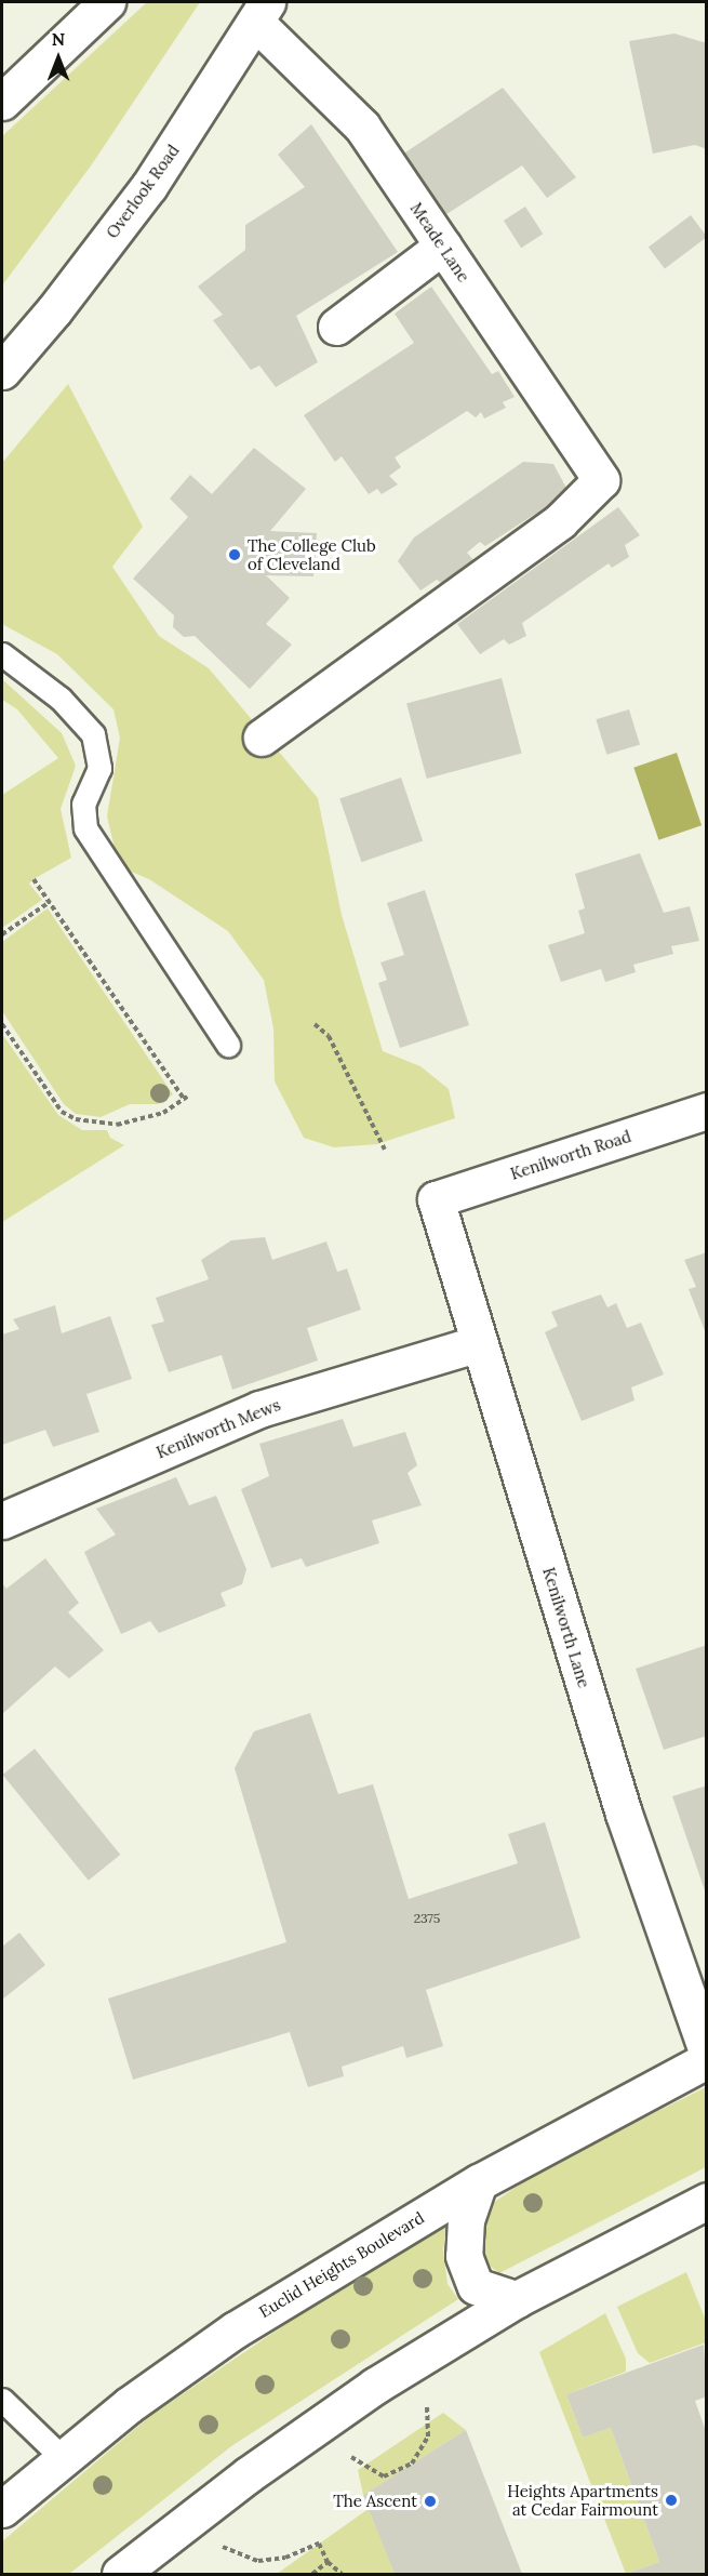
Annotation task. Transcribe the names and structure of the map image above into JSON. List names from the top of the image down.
{
  "streets": {
    "street": [
      "Overlook Road",
      "Meade Lane",
      "Kenilworth Road",
      "Kenilworth Mews",
      "Kenilworth Lane",
      "Euclid Heights Boulevard"
    ]
  },
  "crossings": [
    ["Overlook Road", "Meade Lane"],
    ["Kenilworth Road", "Kenilworth Lane"],
    ["Kenilworth Mews", "Kenilworth Lane"]
  ],
  "places": ["The College Club of Cleveland", "Heights Apartments at Cedar Fairmount", "The Ascent"],
  "house_numbers": ["2375"],
  "north": "top"
}
